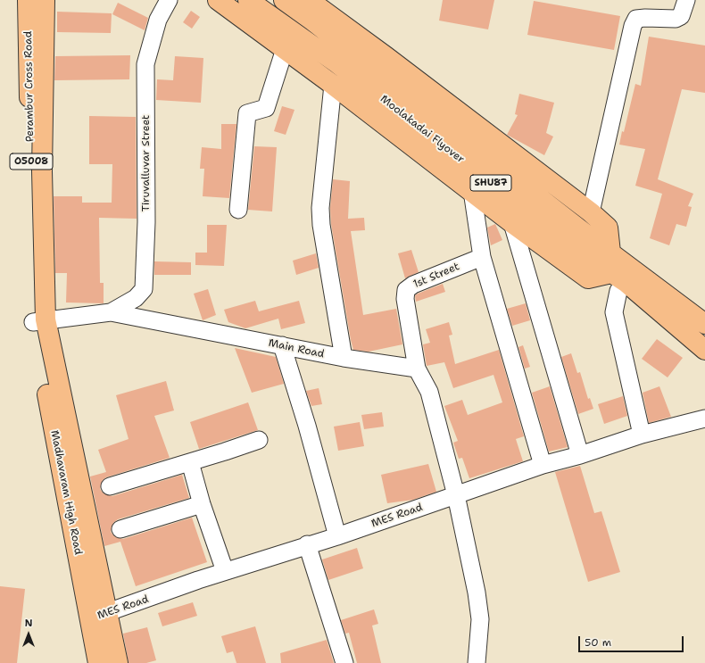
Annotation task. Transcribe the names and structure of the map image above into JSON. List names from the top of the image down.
{
  "streets": {
    "main road": [
      "Perambur Cross Road",
      "Moolakadai Flyover",
      "O5008",
      "SHU87",
      "Madhavaram High Road"
    ],
    "street": [
      "Tiruvalluvar Street",
      "1st Street",
      "Main Road",
      "MES Road"
    ]
  },
  "crossings": [
    ["Perambur Cross Road", "Main Road"],
    ["Perambur Cross Road", "Madhavaram High Road"],
    ["Moolakadai Flyover", "SHU87"],
    ["Tiruvalluvar Street", "Main Road"],
    ["1st Street", "Main Road"],
    ["Main Road", "Madhavaram High Road"],
    ["Madhavaram High Road", "MES Road"]
  ],
  "scale_bar": "50 m",
  "north": "top"
}
